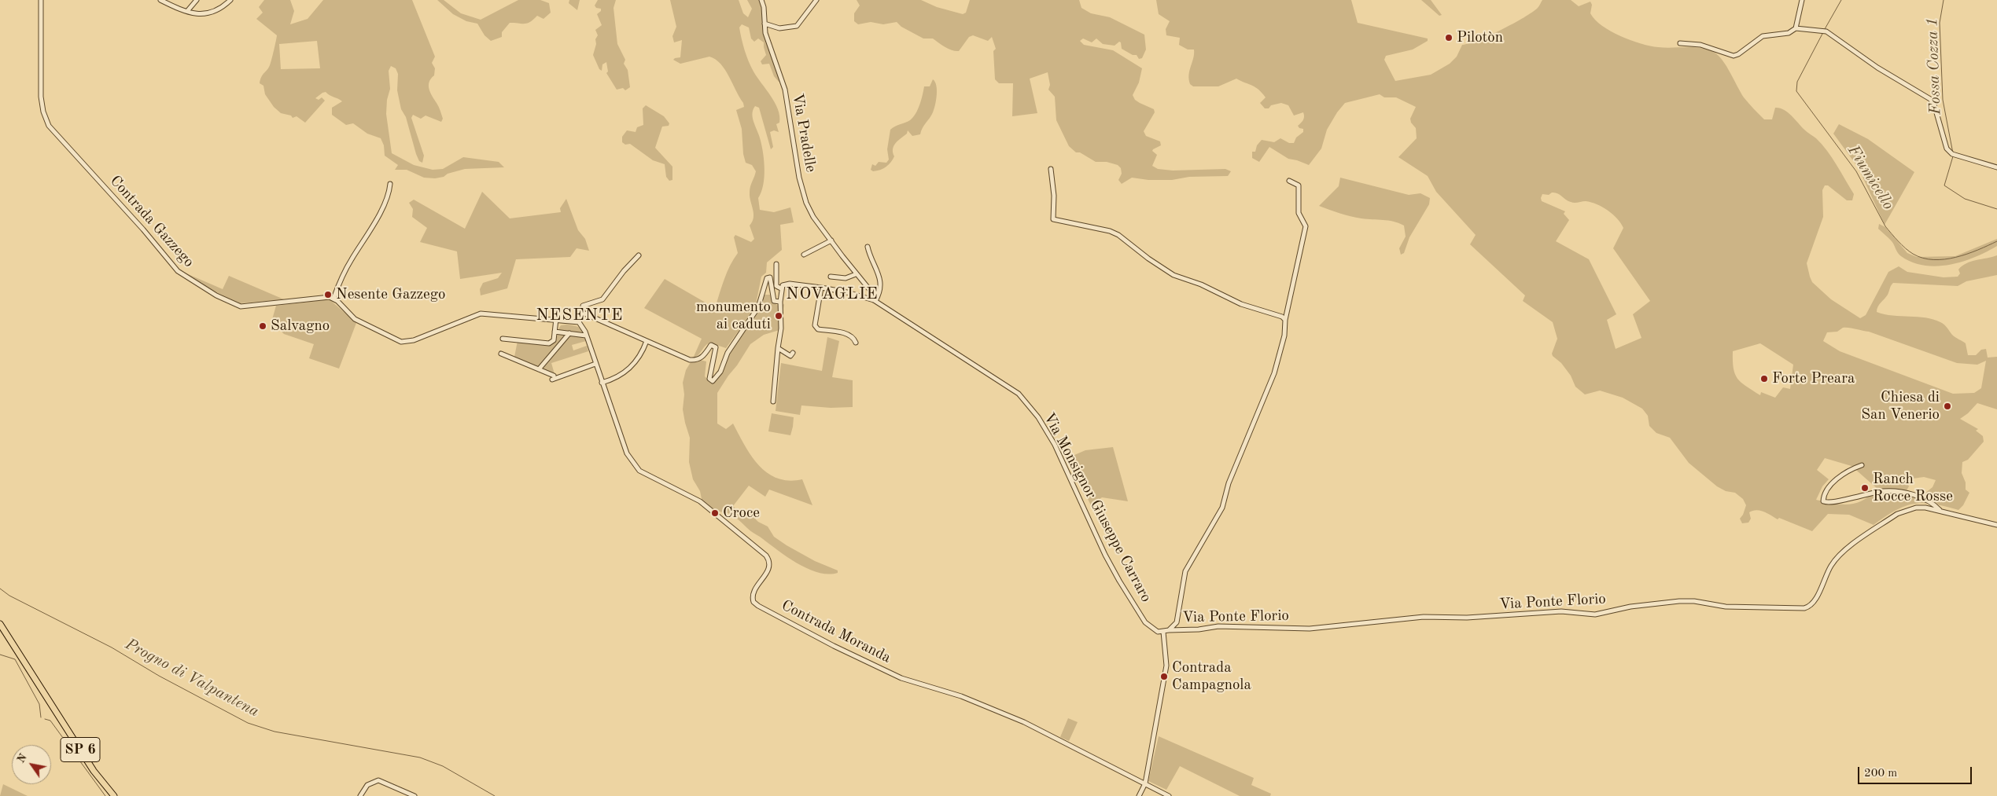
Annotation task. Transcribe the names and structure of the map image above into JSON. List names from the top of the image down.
{
  "streets": {
    "highway": ["SP 6"],
    "street": [
      "Via Pradelle",
      "Contrada Gazzego",
      "Via Monsignor Giuseppe Carraro",
      "Via Ponte Florio",
      "Contrada Moranda"
    ]
  },
  "crossings": [
    ["Via Pradelle", "Via Monsignor Giuseppe Carraro"]
  ],
  "districts": ["NOVAGLIE", "NESENTE"],
  "water": ["Fossa Cozza 1", "Fiumicello", "Progno di Valpantena"],
  "places": [
    "Pilotòn",
    "Nesente Gazzego",
    "monumento ai caduti",
    "Salvagno",
    "Forte Preara",
    "Chiesa di San Venerio",
    "Ranch Rocce Rosse",
    "Croce",
    "Contrada Campagnola"
  ],
  "scale_bar": "200 m",
  "north": "top left"
}
